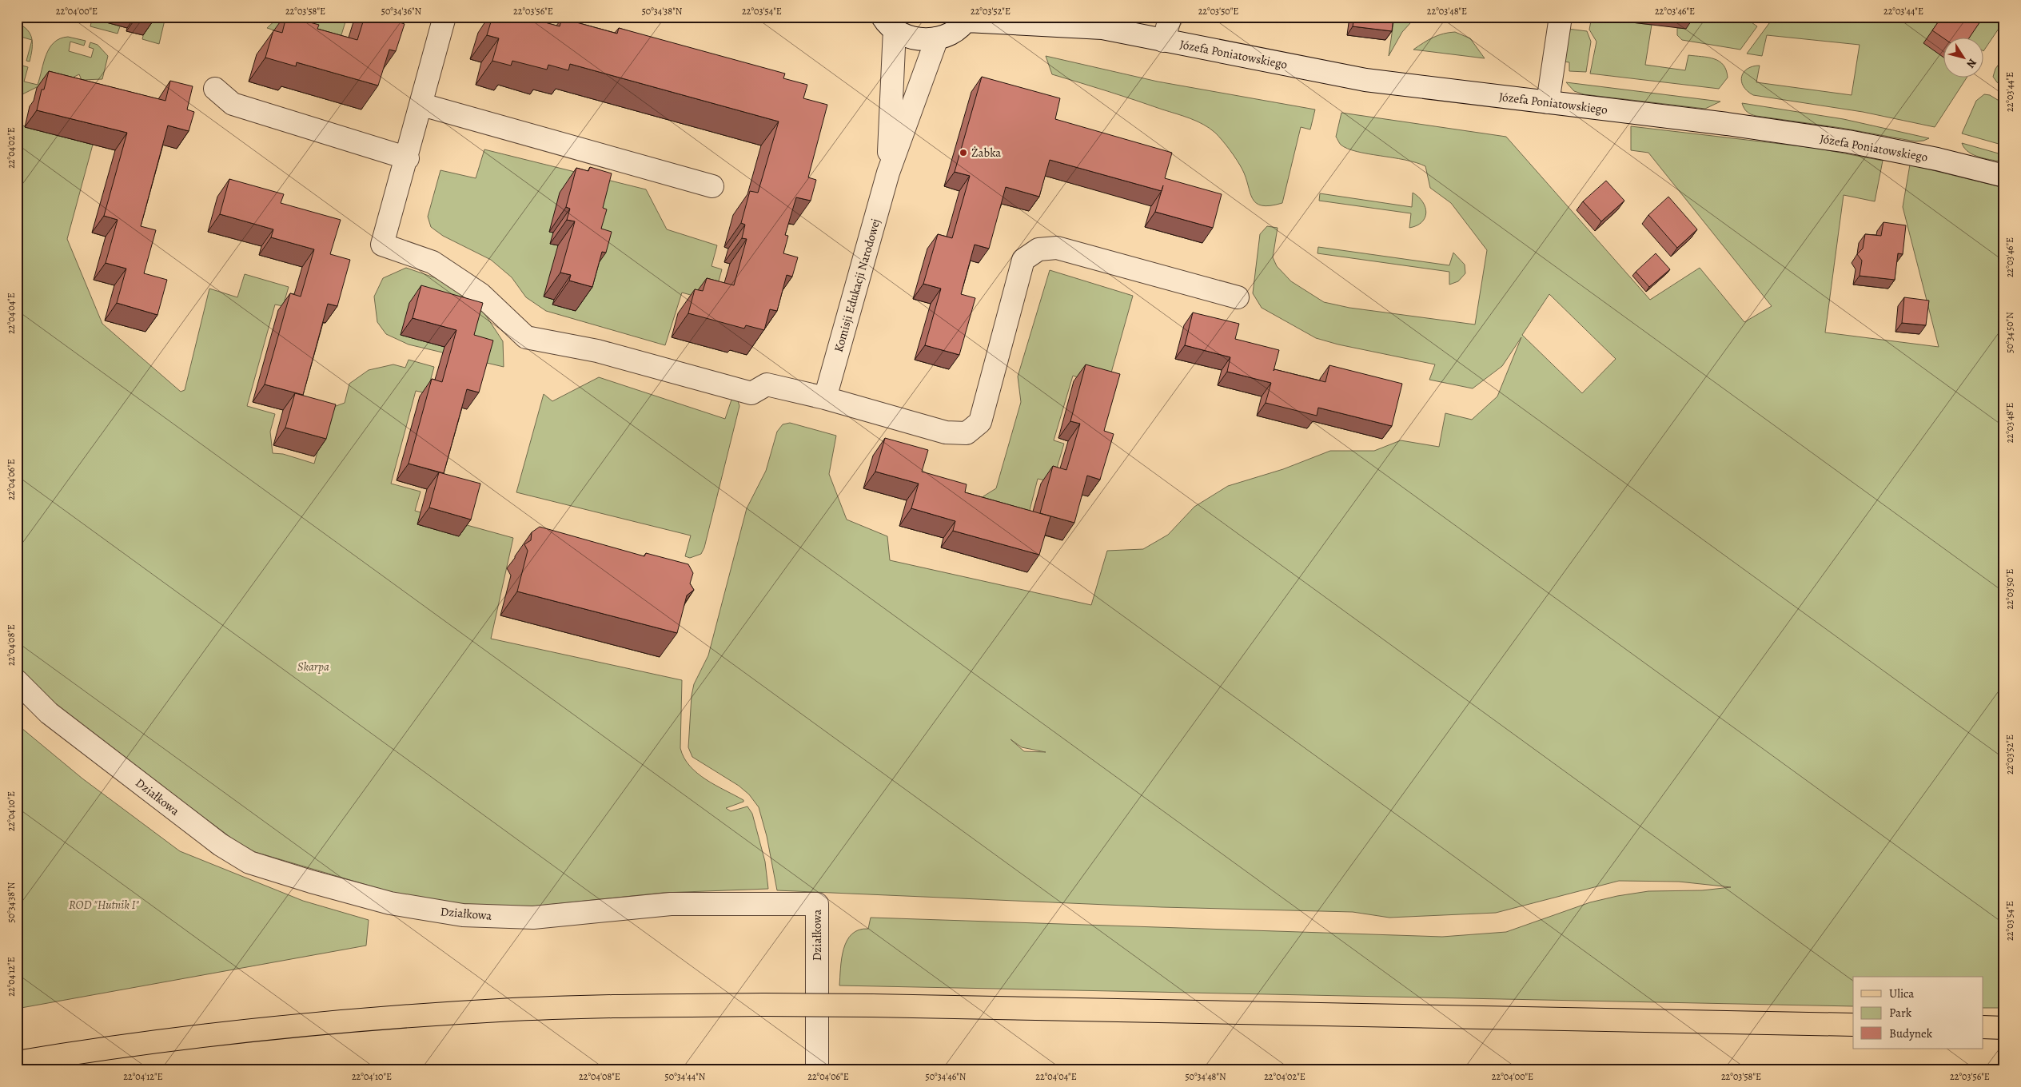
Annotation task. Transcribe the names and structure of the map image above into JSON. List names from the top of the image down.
{
  "streets": {
    "street": ["Józefa Poniatowskiego", "Komisji Edukacji Narodowej", "Działkowa"]
  },
  "parks": ["Skarpa", "ROD \"Hutnik I\""],
  "places": ["Żabka"],
  "legend": ["Ulica", "Park", "Budynek"],
  "north": "bottom right",
  "coordinates": [
    "22°04'00\"E",
    "22°03'58\"E",
    "50°34'36\"N",
    "22°03'56\"E",
    "50°34'38\"N",
    "22°03'54\"E",
    "22°03'52\"E",
    "22°03'50\"E",
    "22°03'48\"E",
    "22°03'46\"E",
    "22°03'44\"E",
    "22°04'02\"E",
    "22°04'04\"E",
    "50°34'50\"N",
    "22°04'06\"E",
    "22°04'08\"E",
    "22°04'10\"E",
    "22°04'12\"E",
    "50°34'44\"N",
    "50°34'46\"N",
    "50°34'48\"N"
  ]
}
